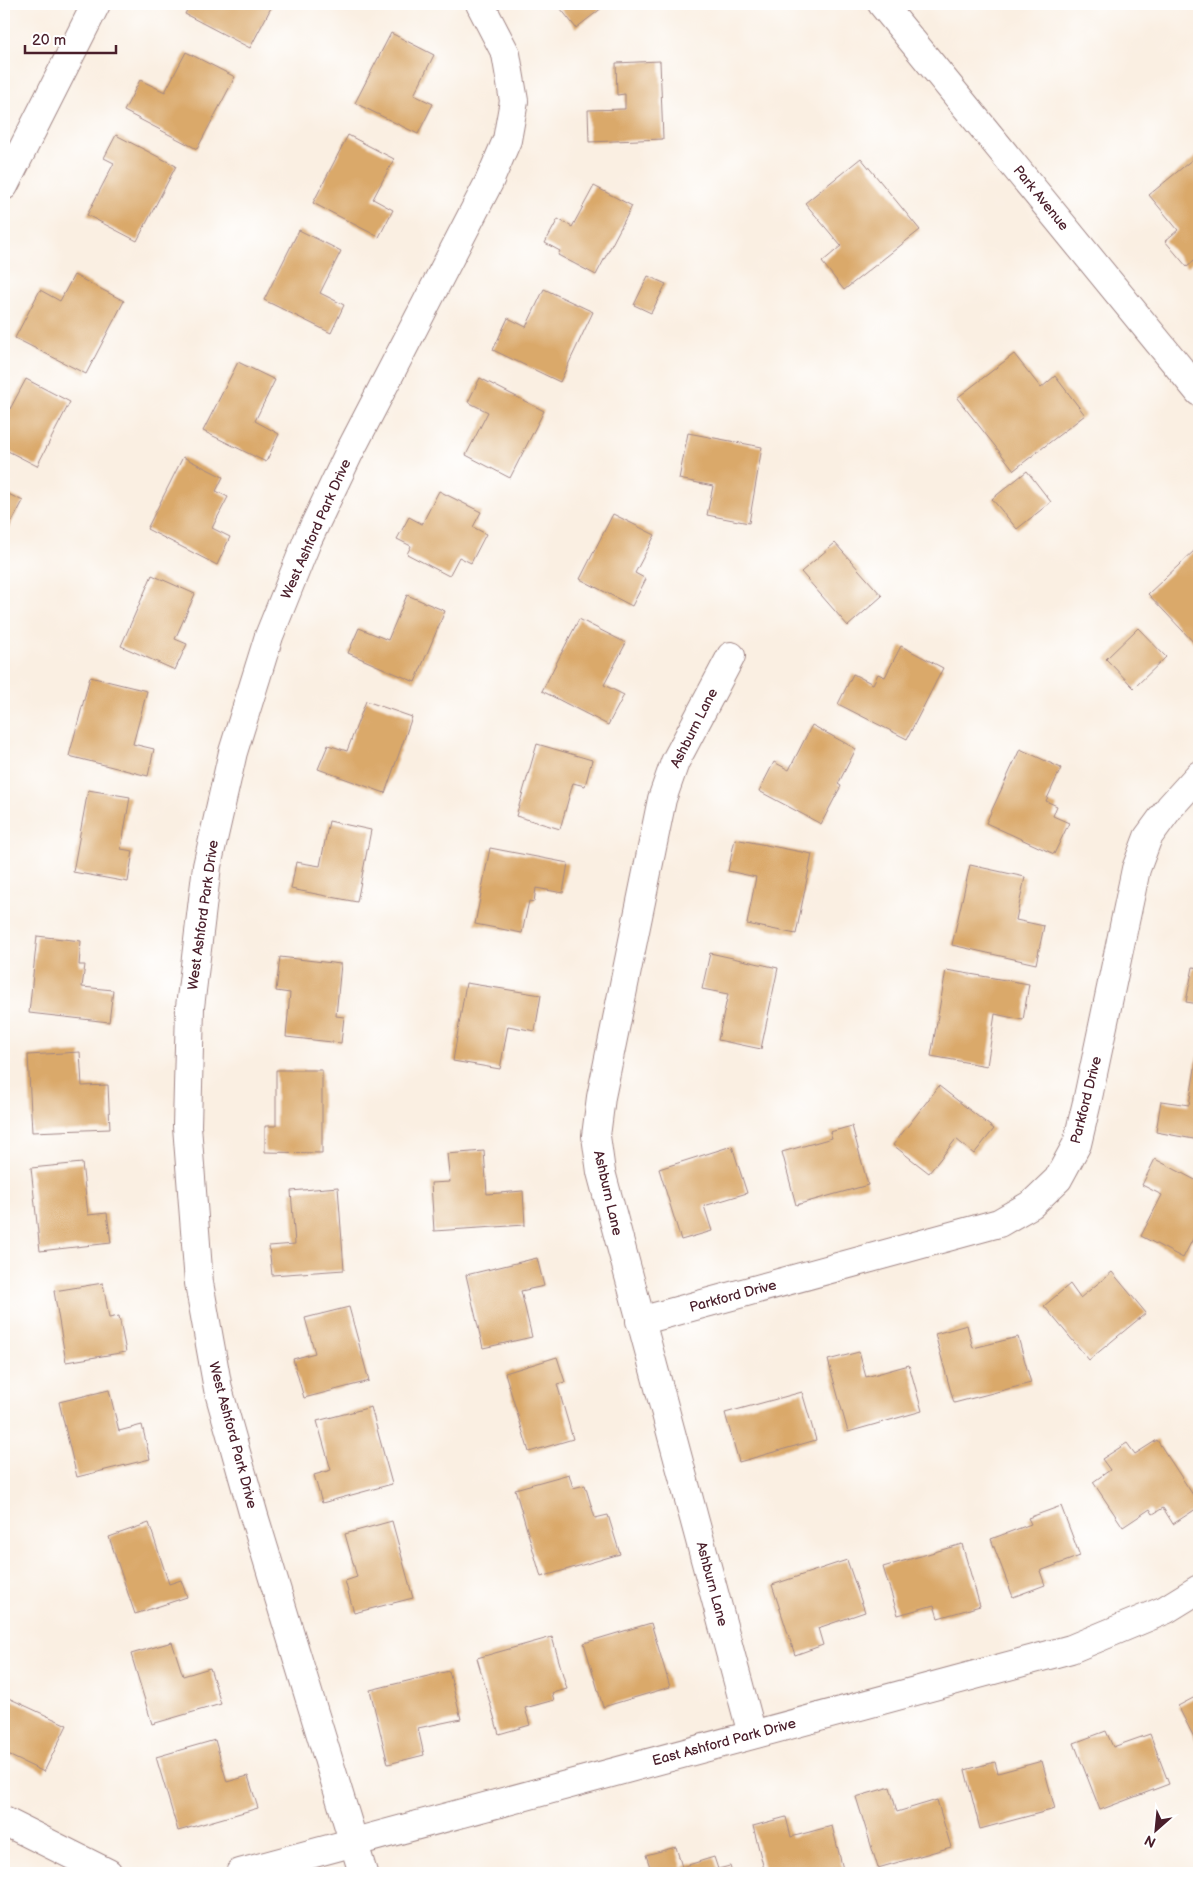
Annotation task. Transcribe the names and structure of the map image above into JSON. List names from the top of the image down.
{
  "streets": {
    "street": [
      "Park Avenue",
      "West Ashford Park Drive",
      "Ashburn Lane",
      "Parkford Drive",
      "East Ashford Park Drive"
    ]
  },
  "crossings": [
    ["West Ashford Park Drive", "East Ashford Park Drive"],
    ["Ashburn Lane", "Parkford Drive"],
    ["Ashburn Lane", "East Ashford Park Drive"]
  ],
  "scale_bar": "20 m",
  "north": "bottom left"
}
